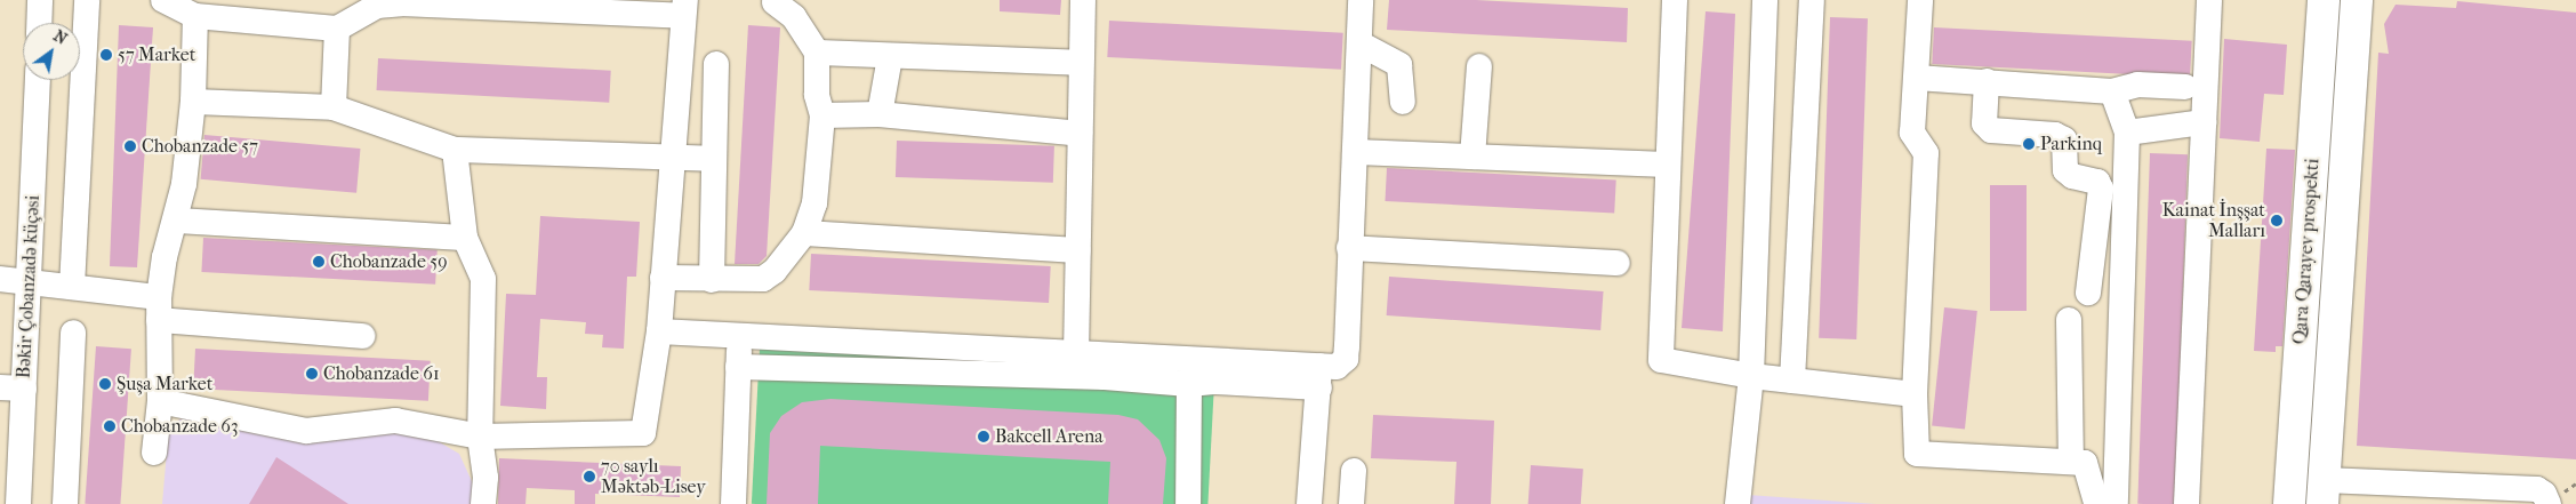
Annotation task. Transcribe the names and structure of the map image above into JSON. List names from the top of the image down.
{
  "streets": {
    "main road": ["Qara Qarayev prospekti"],
    "street": ["Bəkir Çobanzadə küçəsi"]
  },
  "places": [
    "57 Market",
    "Parkinq",
    "Chobanzade 57",
    "Kainat İnşşat Malları",
    "Chobanzade 59",
    "Chobanzade 61",
    "Şuşa Market",
    "Chobanzade 63",
    "Bakcell Arena",
    "70 saylı Məktəb-Lisey"
  ],
  "north": "top right"
}
